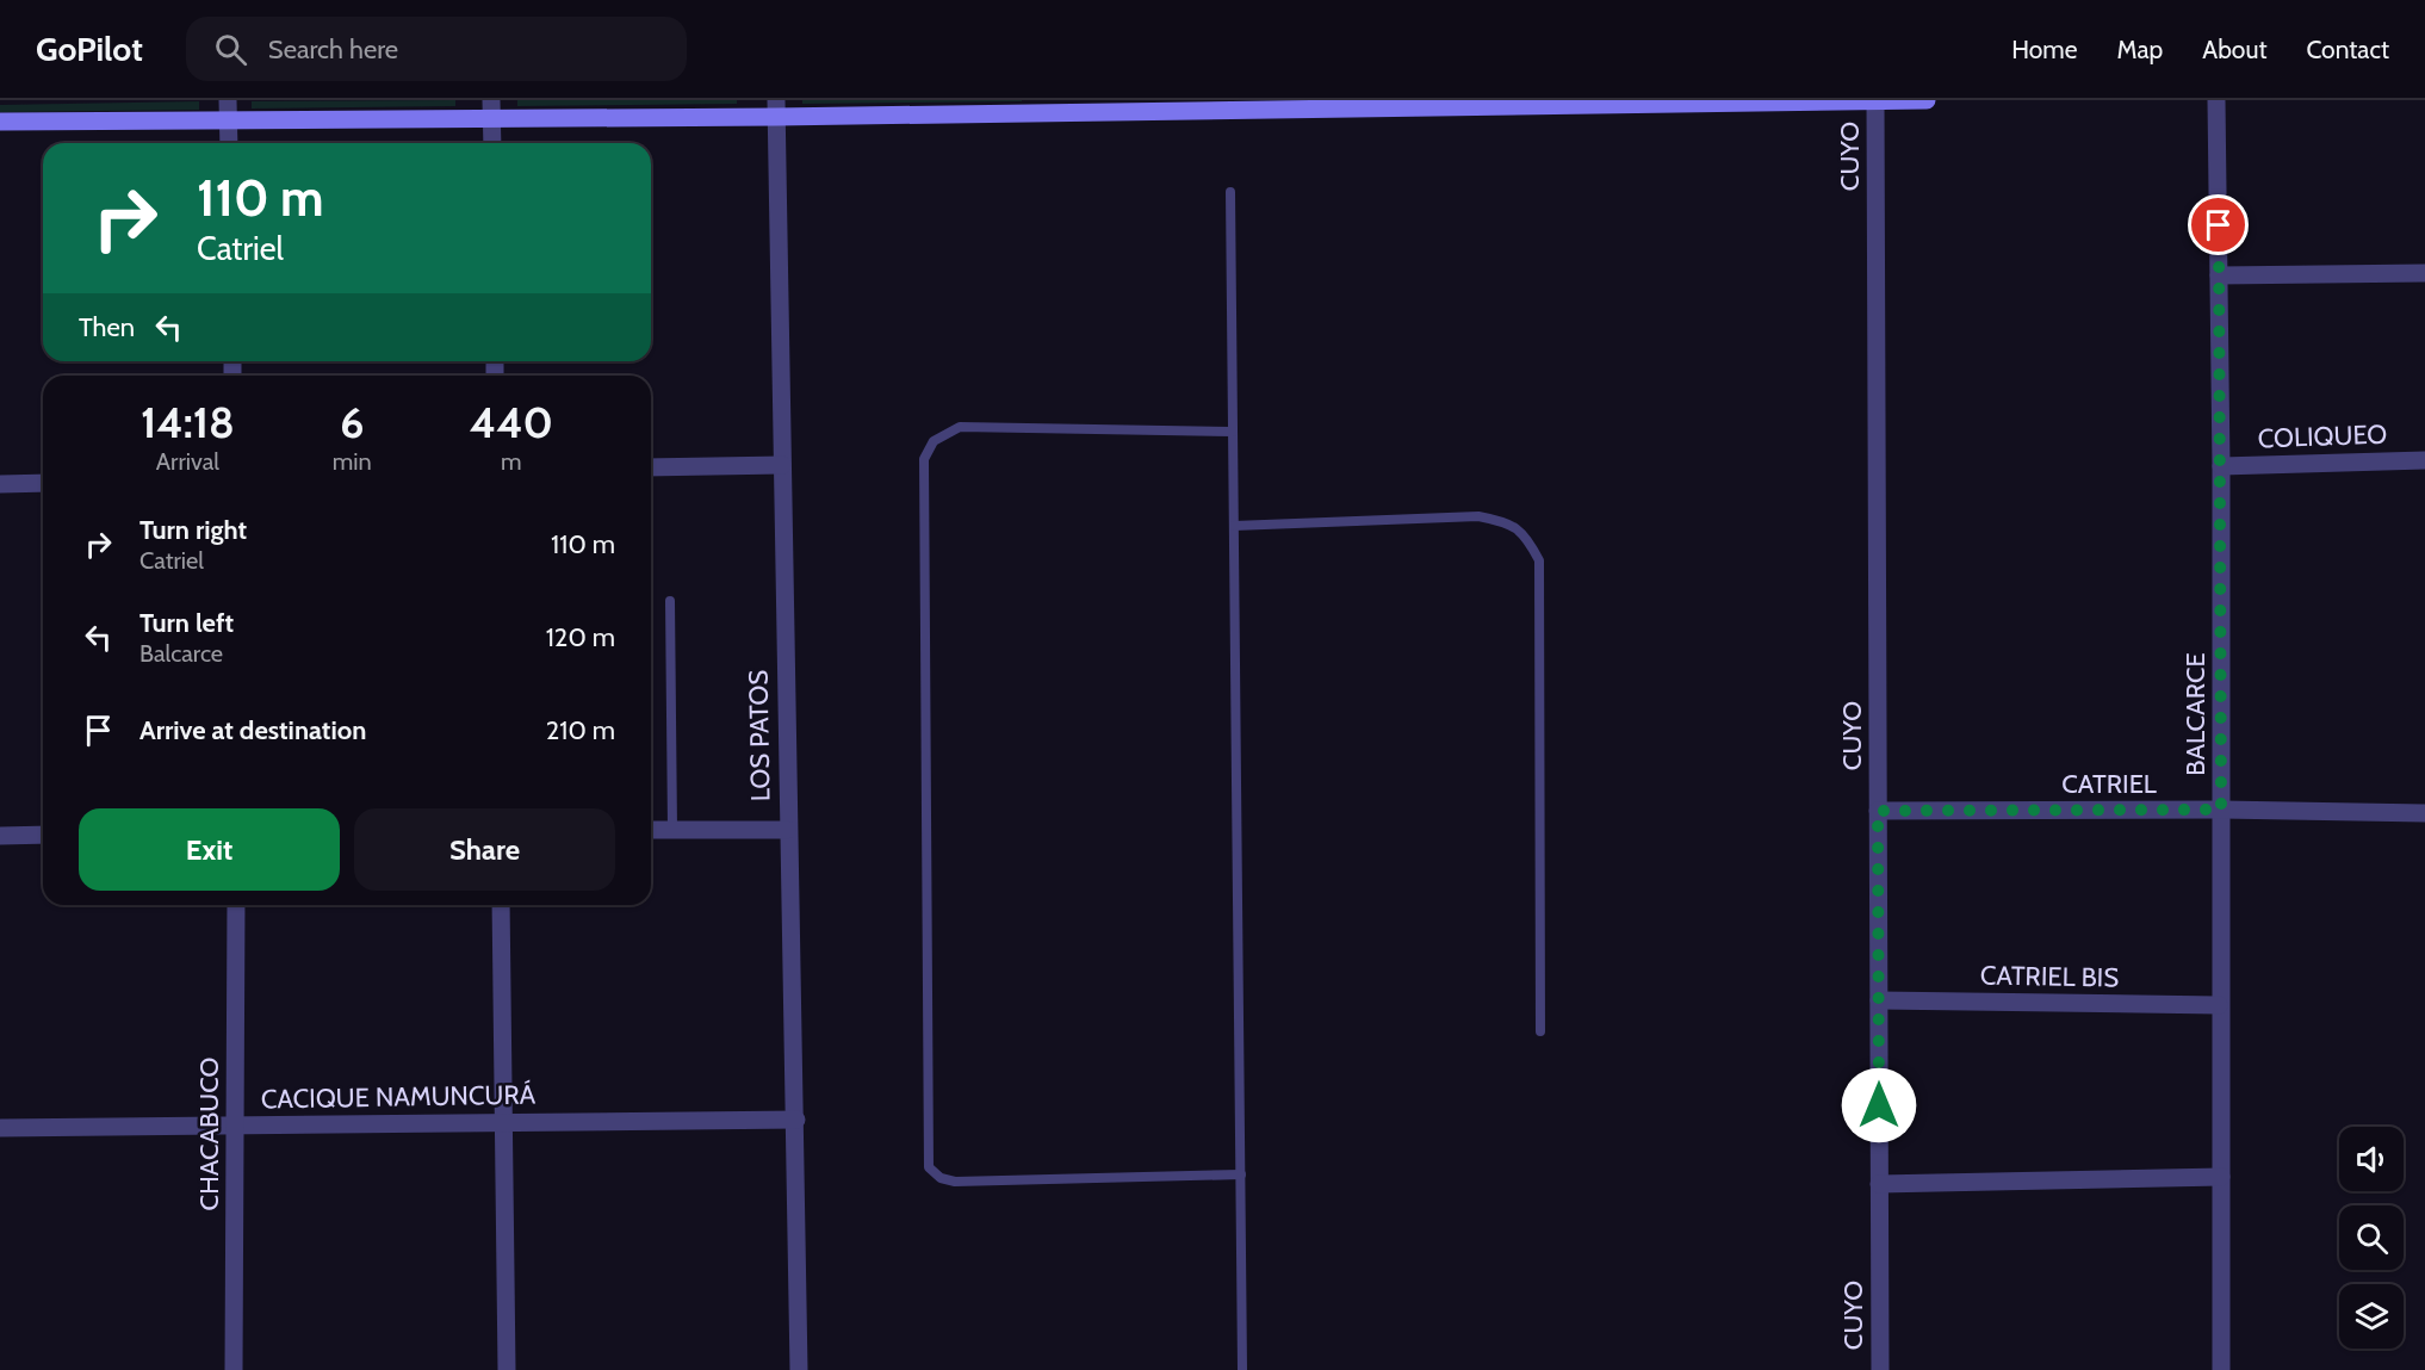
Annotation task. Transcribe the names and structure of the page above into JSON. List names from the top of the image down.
{
  "streets": {
    "street": [
      "CUYO",
      "COLIQUEO",
      "BALCARCE",
      "LOS PATOS",
      "CATRIEL",
      "CATRIEL BIS",
      "CACIQUE NAMUNCURÁ",
      "CHACABUCO"
    ]
  },
  "crossings": [
    ["CUYO", "CATRIEL"],
    ["CUYO", "CATRIEL BIS"],
    ["COLIQUEO", "BALCARCE"],
    ["BALCARCE", "CATRIEL"],
    ["BALCARCE", "CATRIEL BIS"],
    ["LOS PATOS", "CACIQUE NAMUNCURÁ"],
    ["CACIQUE NAMUNCURÁ", "CHACABUCO"]
  ],
  "page": {
    "header": "GoPilot",
    "search": "Search here",
    "nav": [
      "Home",
      "Map",
      "About",
      "Contact"
    ],
    "turn": ["110 m", "Catriel"],
    "then": "Then",
    "eta": [
      "14:18",
      "Arrival",
      "6",
      "min",
      "440",
      "m"
    ],
    "list": [
      {
        "name": "Turn right",
        "note": "Catriel",
        "value": "110 m"
      },
      {
        "name": "Turn left",
        "note": "Balcarce",
        "value": "120 m"
      },
      {
        "name": "Arrive at destination",
        "value": "210 m"
      }
    ],
    "buttons": ["Exit", "Share"]
  }
}
